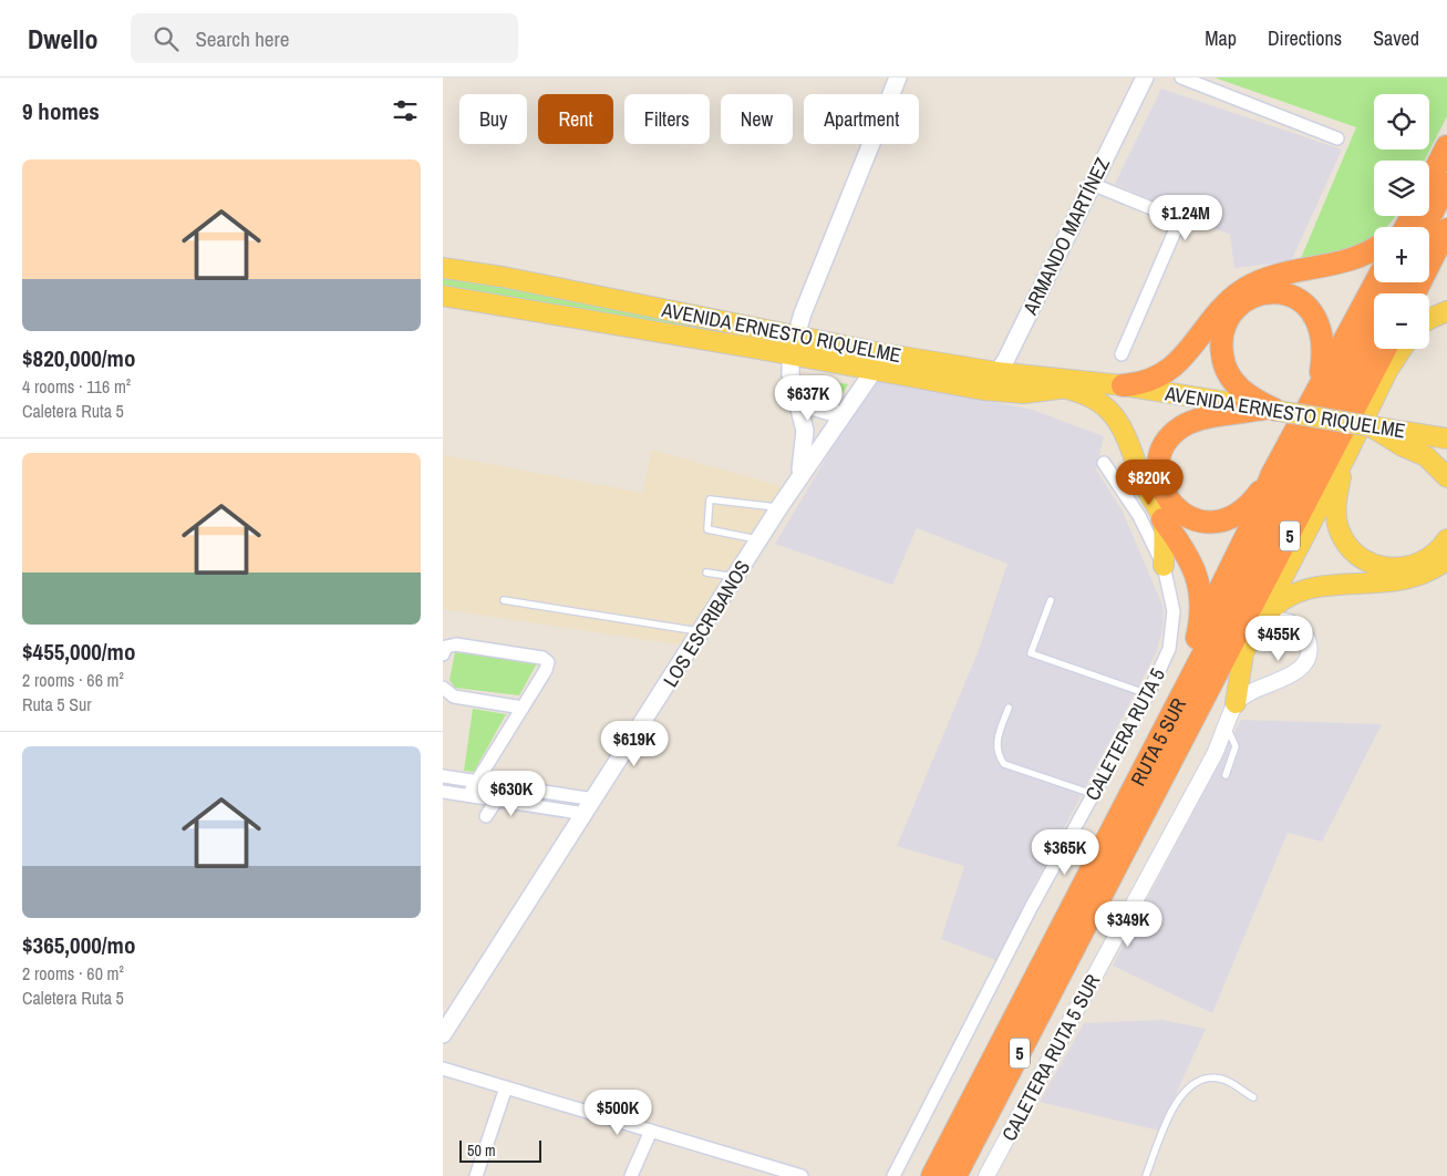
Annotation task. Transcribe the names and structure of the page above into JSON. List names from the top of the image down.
{
  "streets": {
    "highway": ["5", "RUTA 5 SUR"],
    "main road": ["ARMANDO MARTÍNEZ", "AVENIDA ERNESTO RIQUELME", "LOS ESCRIBANOS"],
    "street": ["CALETERA RUTA 5", "CALETERA RUTA 5 SUR"]
  },
  "crossings": [
    ["ARMANDO MARTÍNEZ", "AVENIDA ERNESTO RIQUELME"],
    ["AVENIDA ERNESTO RIQUELME", "LOS ESCRIBANOS"]
  ],
  "scale_bar": "50 m",
  "page": {
    "header": "Dwello",
    "search": "Search here",
    "nav": ["Map", "Directions", "Saved"],
    "heading": "9 homes",
    "map_buttons": ["+", "−"],
    "chip": [
      "Buy",
      "Rent",
      "Filters",
      "New",
      "Apartment"
    ],
    "list": [
      {
        "name": "$820,000/mo",
        "note": "4 rooms · 116 m² · Caletera Ruta 5"
      },
      {
        "name": "$455,000/mo",
        "note": "2 rooms · 66 m² · Ruta 5 Sur"
      },
      {
        "name": "$365,000/mo",
        "note": "2 rooms · 60 m² · Caletera Ruta 5"
      }
    ],
    "price": [
      "$1.24M",
      "$637K",
      "$820K",
      "$455K",
      "$619K",
      "$630K",
      "$365K",
      "$349K",
      "$500K"
    ],
    "scale": "50 m"
  }
}
